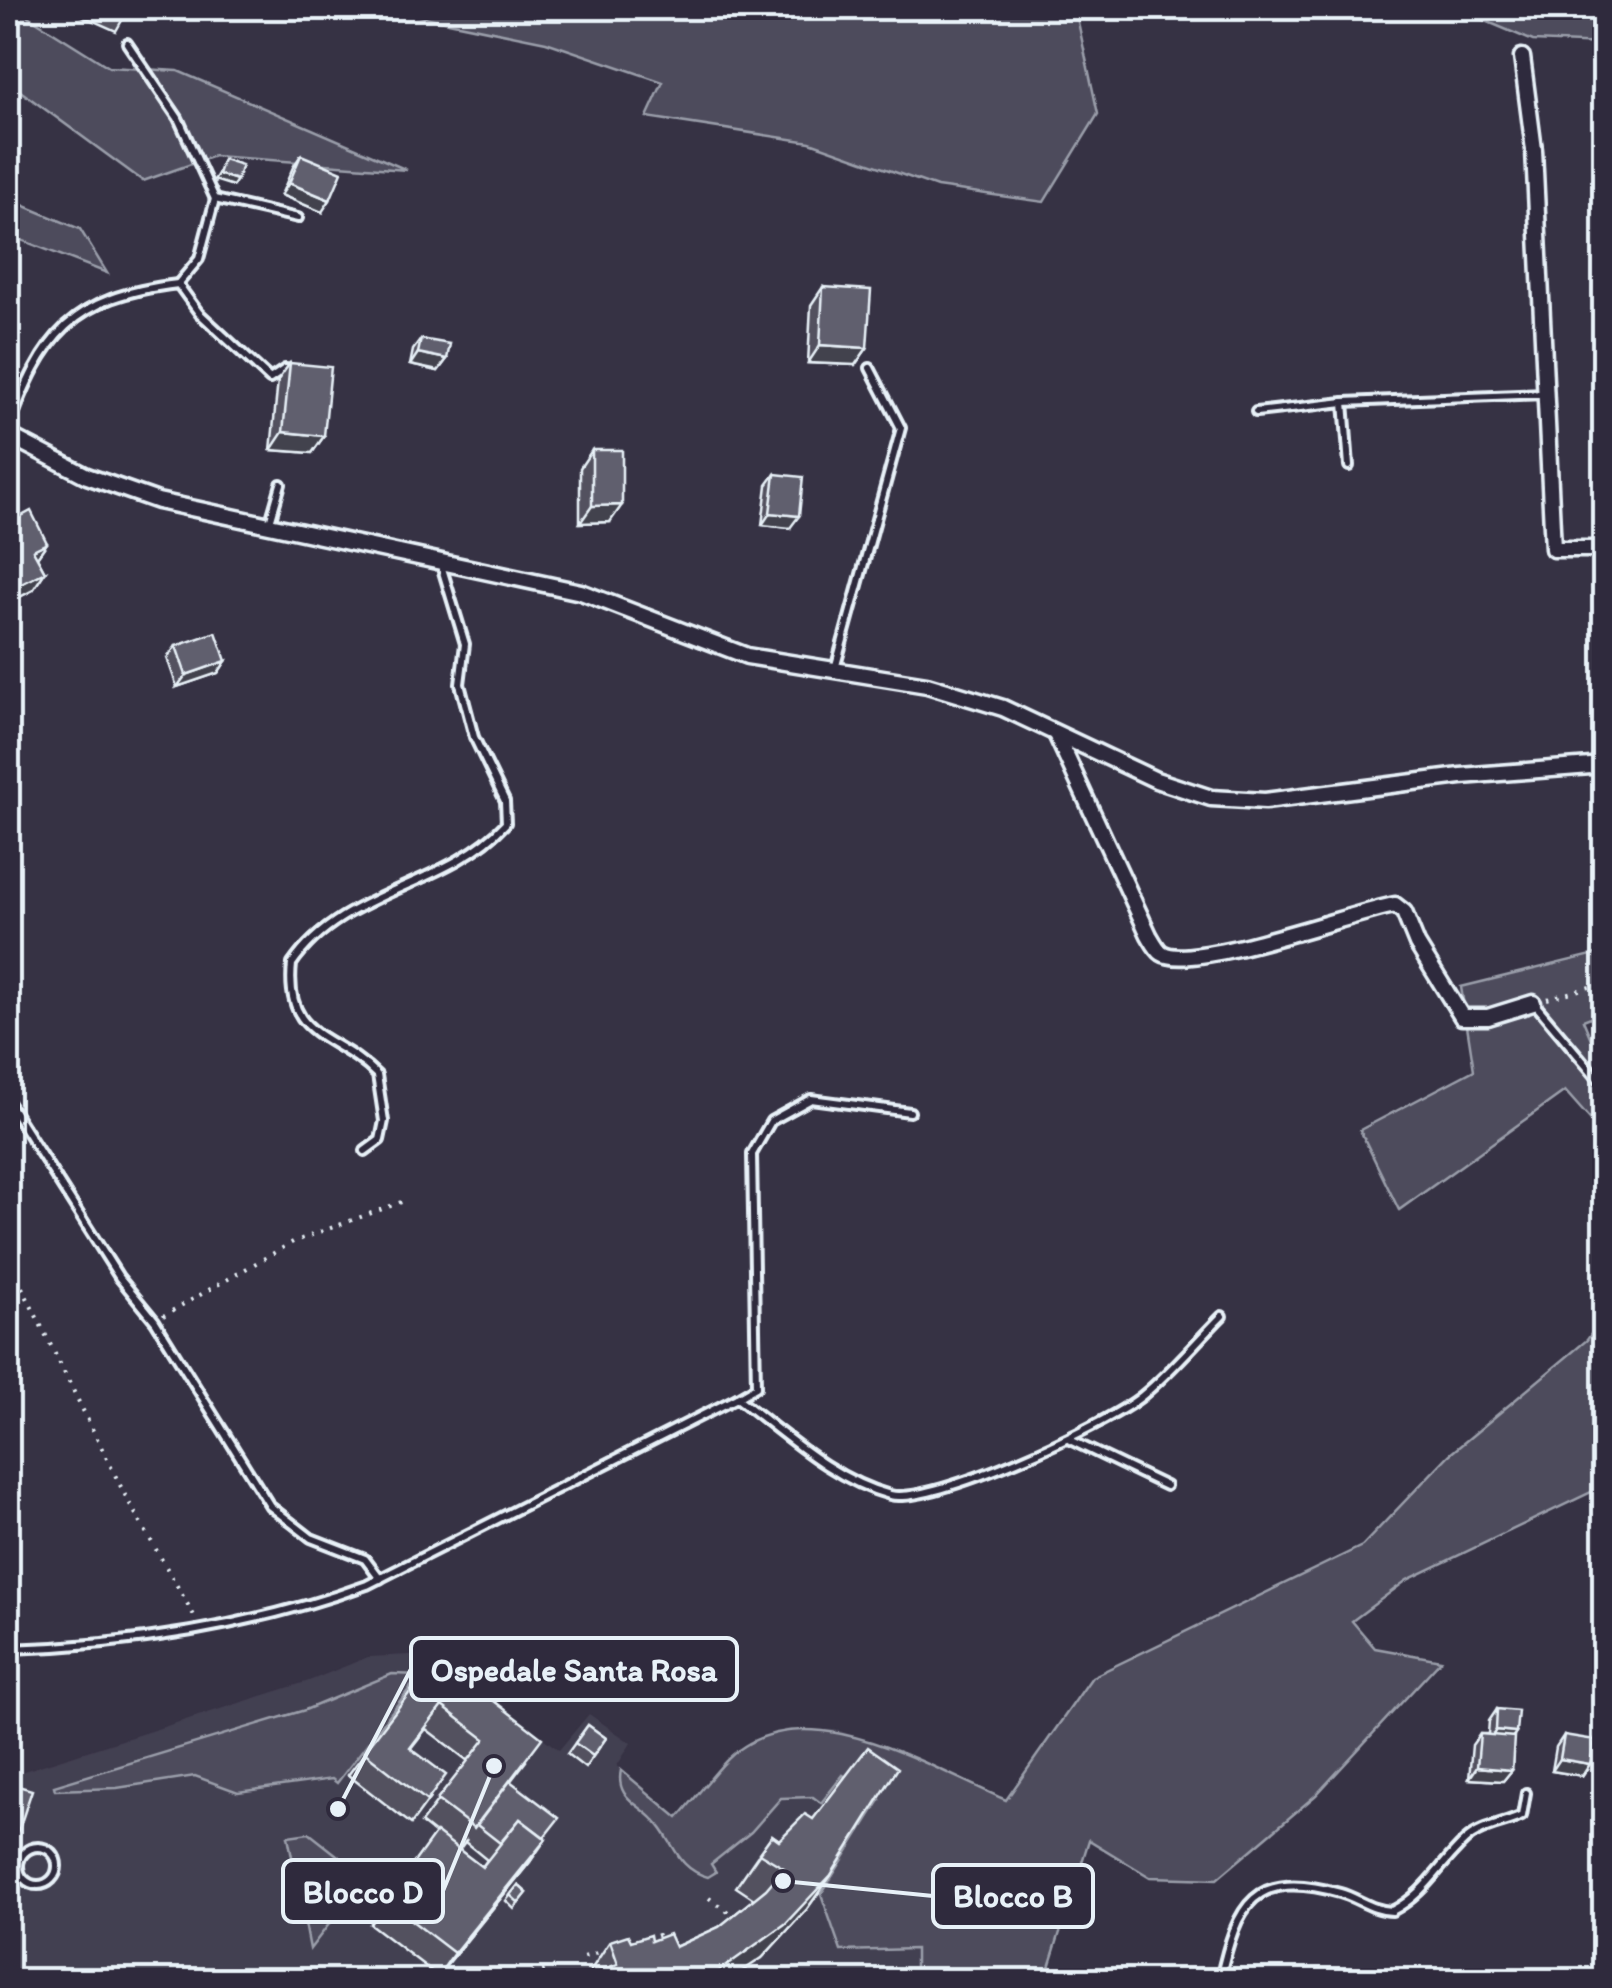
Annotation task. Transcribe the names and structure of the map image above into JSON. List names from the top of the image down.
{
  "places": ["Blocco D", "Ospedale Santa Rosa", "Blocco B"]
}
